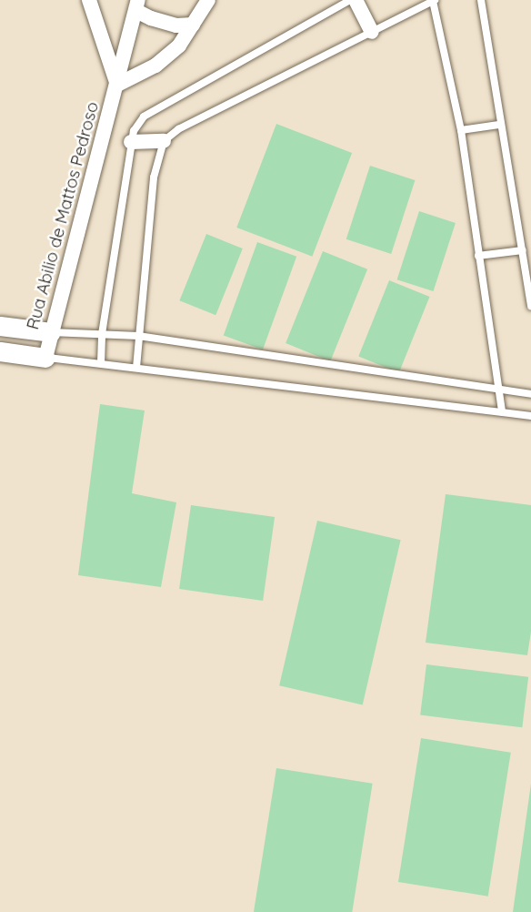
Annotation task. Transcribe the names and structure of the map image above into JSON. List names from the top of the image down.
{
  "streets": {
    "street": ["Rua Abilio de Mattos Pedroso"]
  }
}
